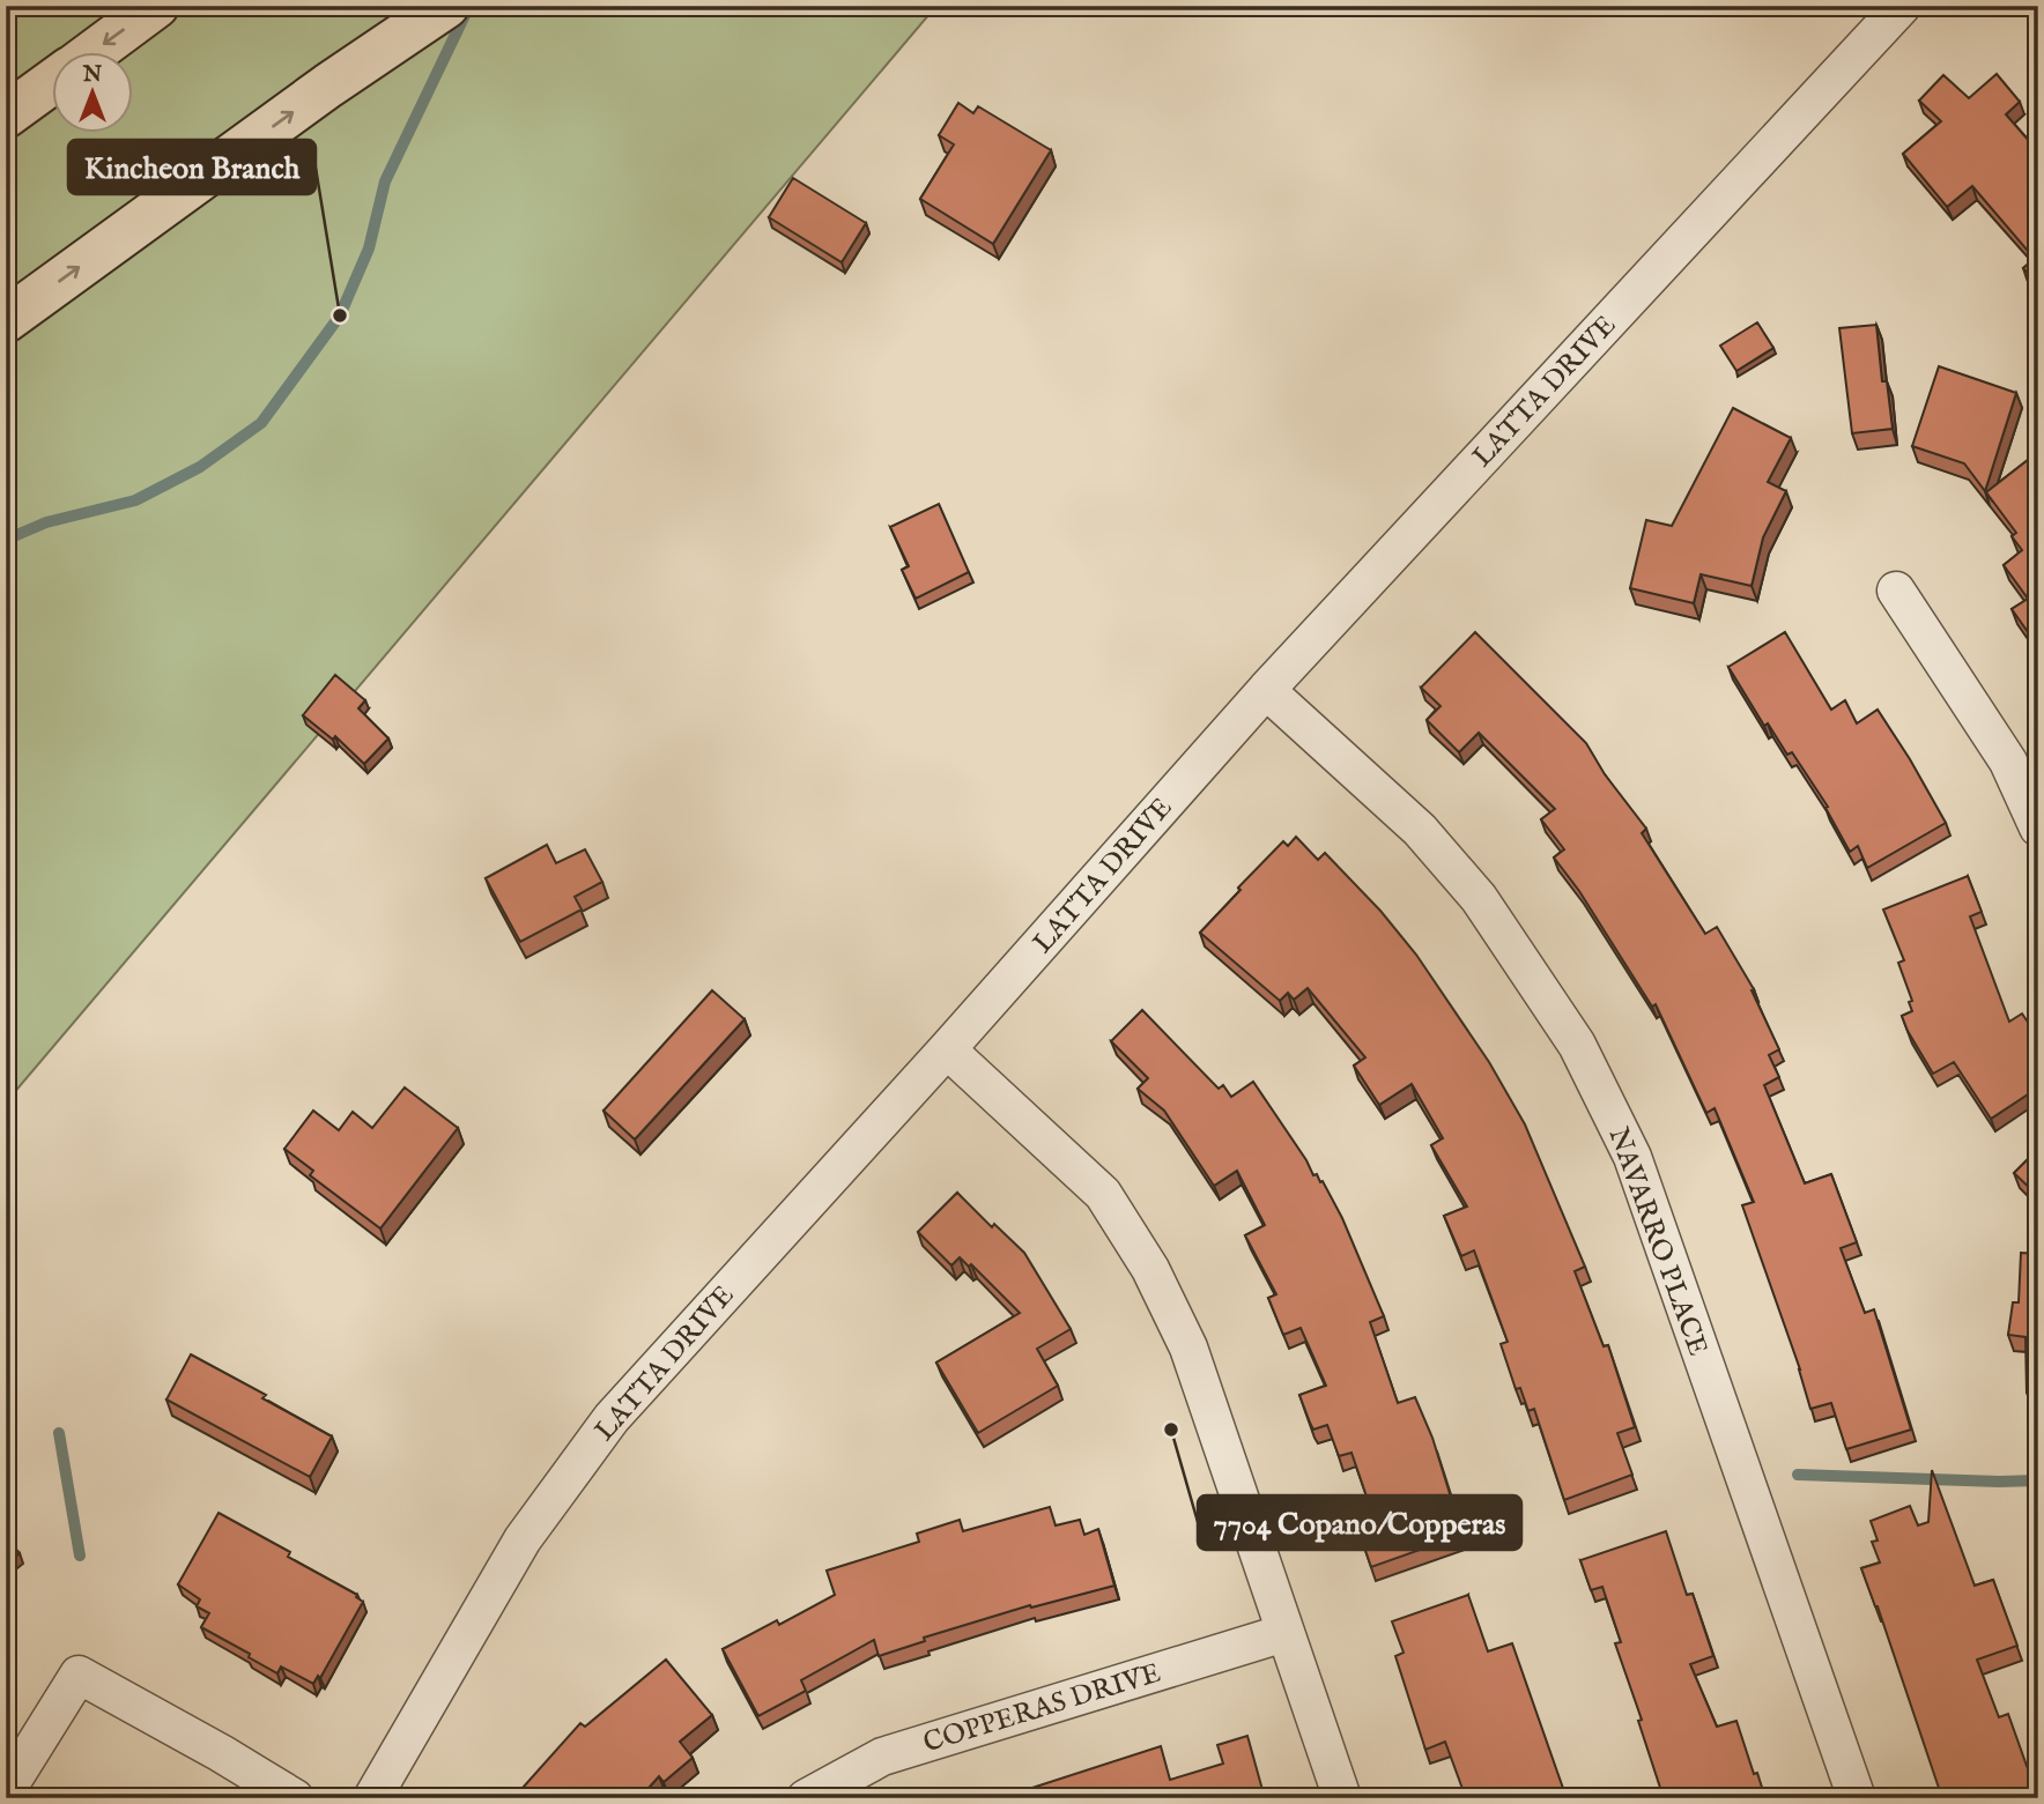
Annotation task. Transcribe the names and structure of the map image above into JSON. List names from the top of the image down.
{
  "streets": {
    "street": ["LATTA DRIVE", "NAVARRO PLACE", "COPPERAS DRIVE"]
  },
  "crossings": [
    ["LATTA DRIVE", "NAVARRO PLACE"]
  ],
  "places": ["Kincheon Branch", "7704 Copano/Copperas"],
  "north": "top"
}
